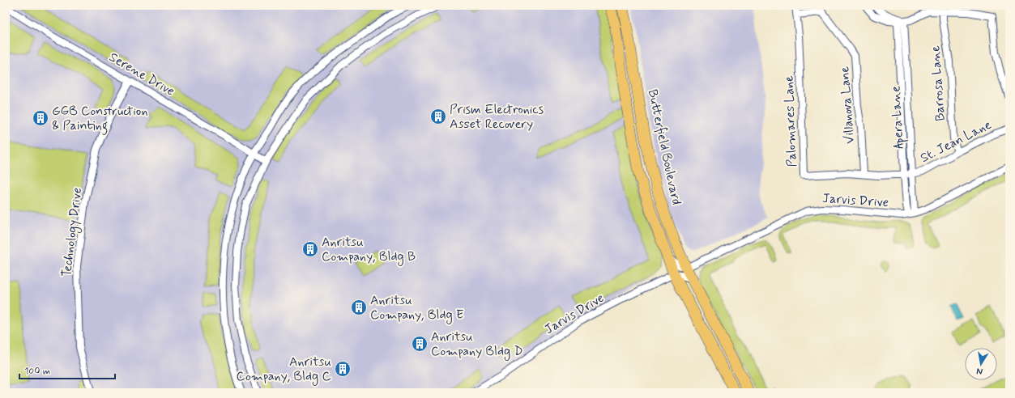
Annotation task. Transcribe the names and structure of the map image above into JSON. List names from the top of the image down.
{
  "streets": {
    "main road": ["Butterfield Boulevard"],
    "street": [
      "Serene Drive",
      "Barrosa Lane",
      "Villanova Lane",
      "Apera Lane",
      "Palomares Lane",
      "St. Jean Lane",
      "Jarvis Drive",
      "Technology Drive"
    ]
  },
  "crossings": [
    ["Serene Drive", "Technology Drive"],
    ["Barrosa Lane", "St. Jean Lane"],
    ["Villanova Lane", "Palomares Lane"],
    ["Apera Lane", "Palomares Lane"],
    ["Apera Lane", "St. Jean Lane"],
    ["Apera Lane", "Jarvis Drive"],
    ["Palomares Lane", "St. Jean Lane"],
    ["Butterfield Boulevard", "Jarvis Drive"]
  ],
  "places": {
    "building": [
      "Prism Electronics Asset Recovery",
      "GGB Construction & Painting",
      "Anritsu Company, Bldg B",
      "Anritsu Company, Bldg E",
      "Anritsu Company Bldg D",
      "Anritsu Company, Bldg C"
    ]
  },
  "scale_bar": "100 m",
  "north": "bottom"
}
